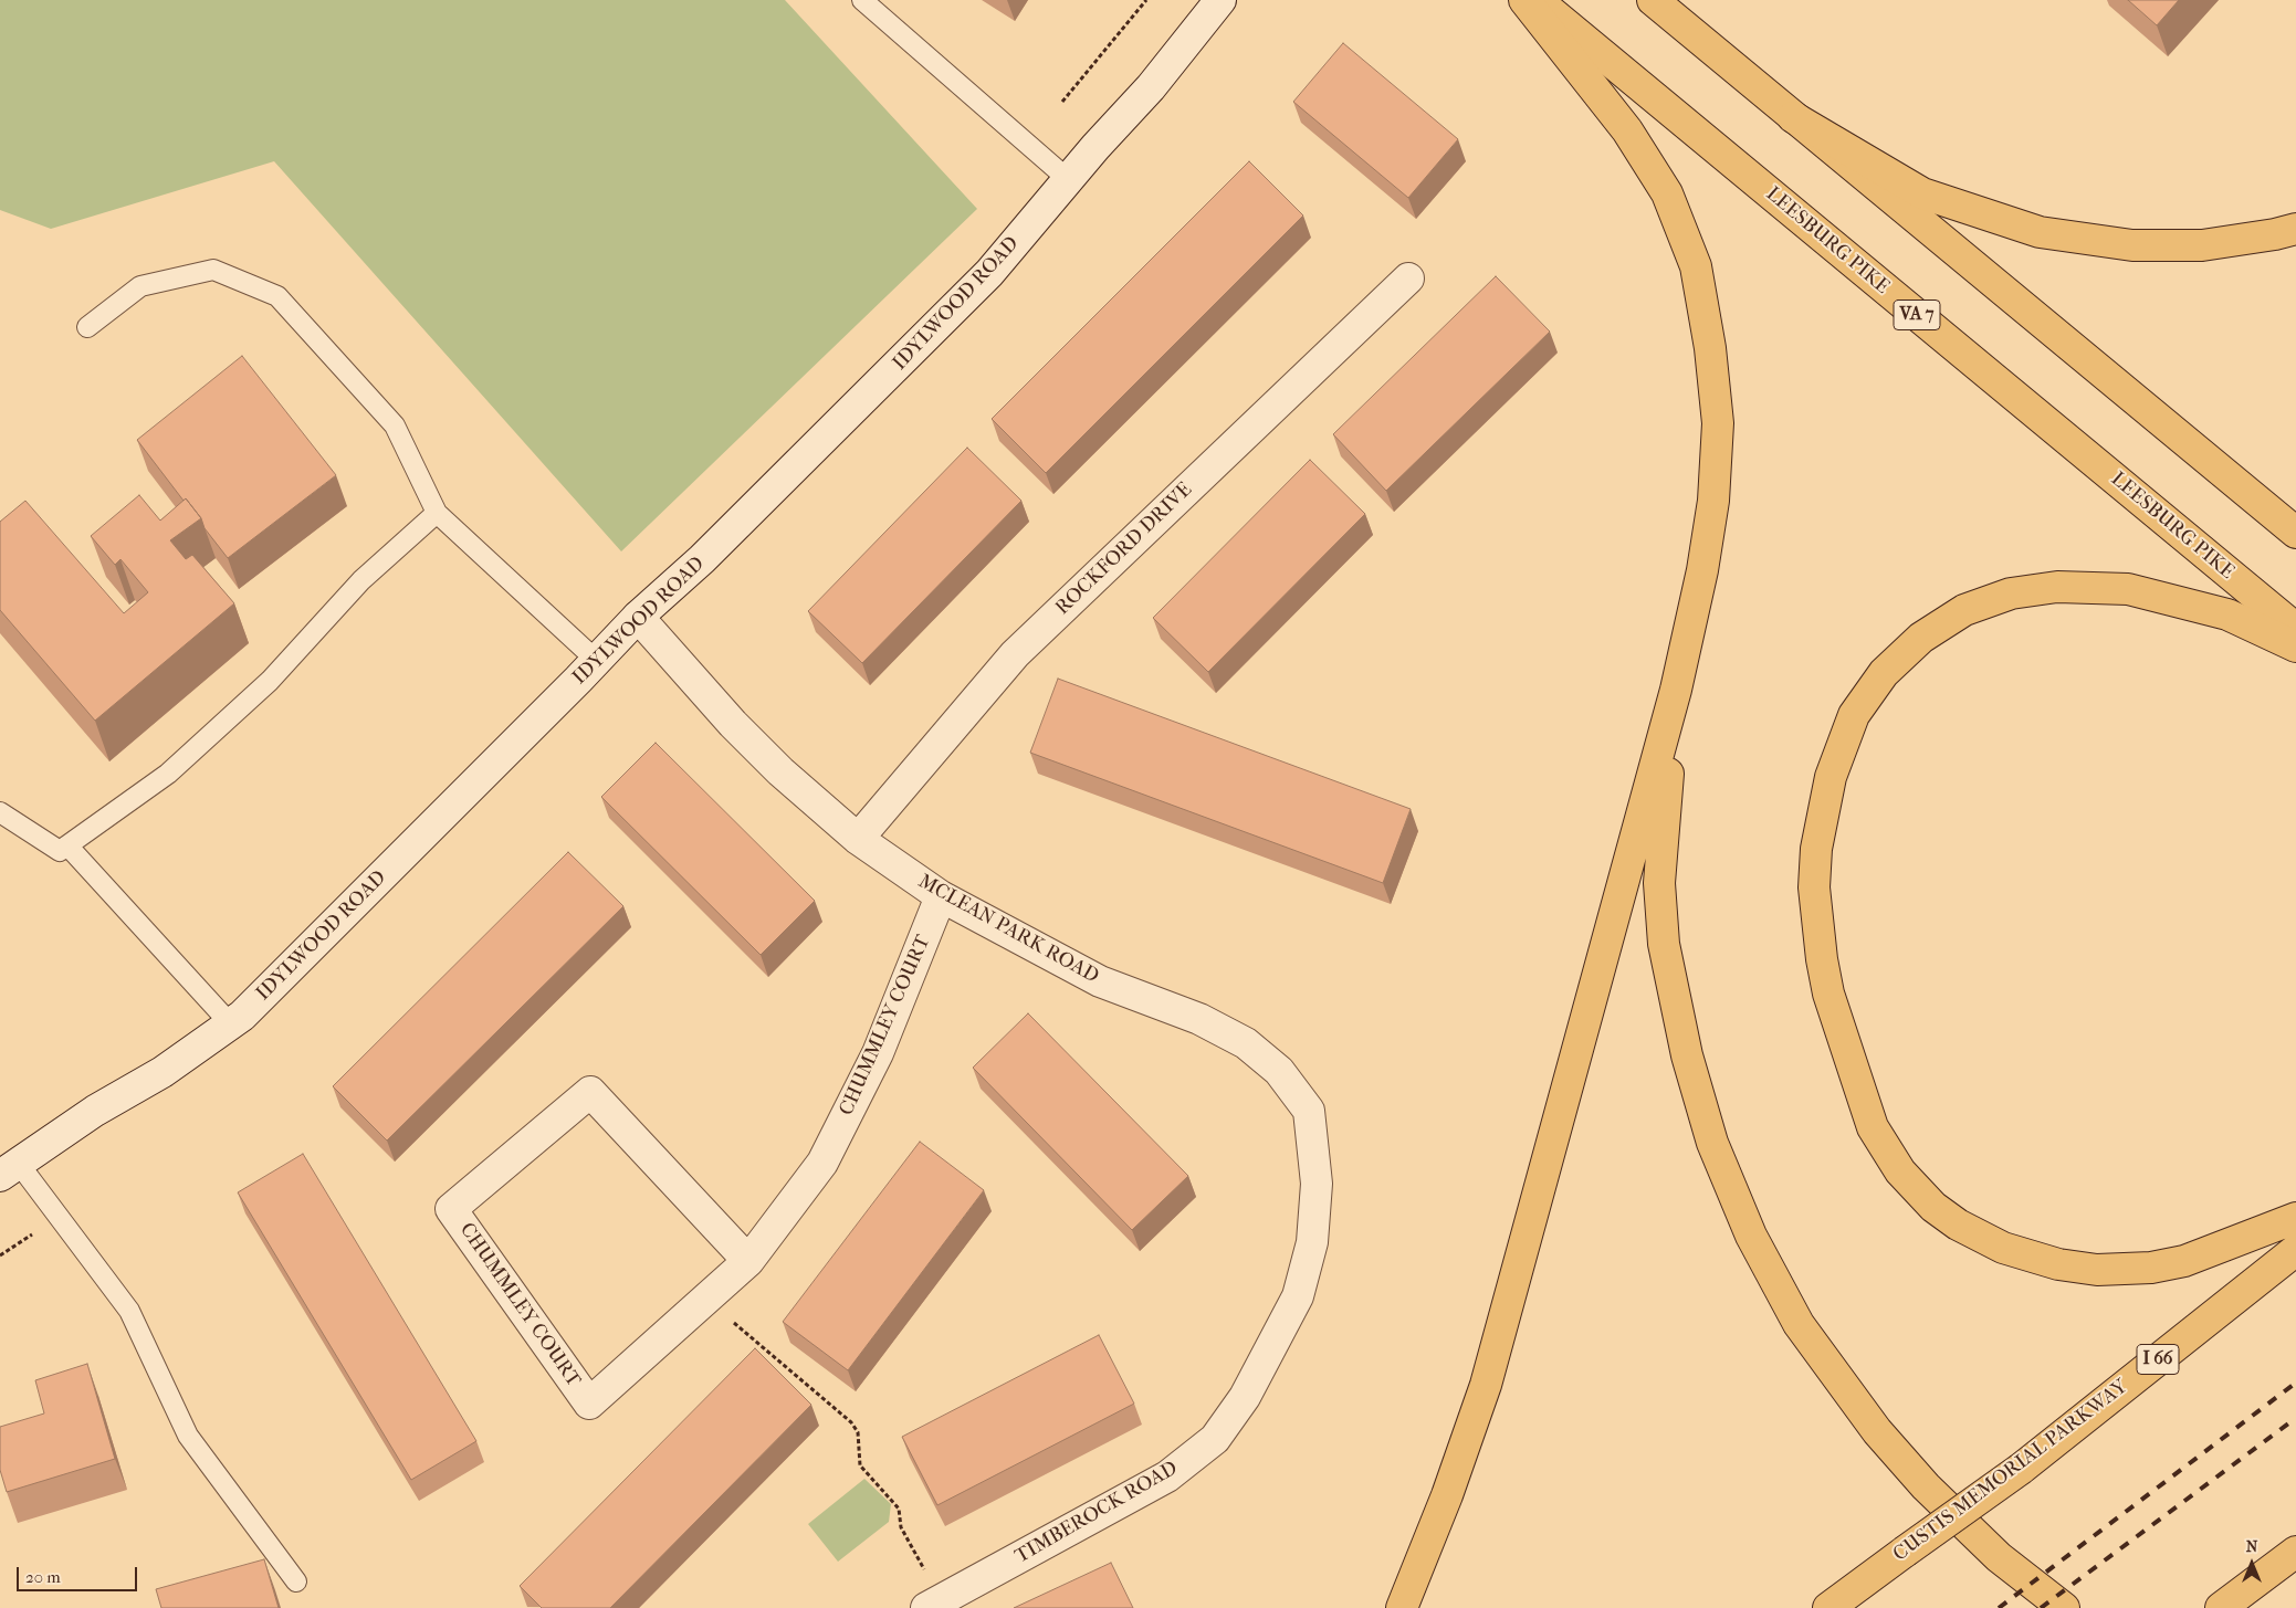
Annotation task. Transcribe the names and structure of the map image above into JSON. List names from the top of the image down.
{
  "streets": {
    "main road": [
      "LEESBURG PIKE",
      "VA 7",
      "I 66",
      "CUSTIS MEMORIAL PARKWAY"
    ],
    "street": [
      "IDYLWOOD ROAD",
      "ROCKFORD DRIVE",
      "MCLEAN PARK ROAD",
      "CHUMMLEY COURT",
      "TIMBEROCK ROAD"
    ]
  },
  "crossings": [
    ["IDYLWOOD ROAD", "MCLEAN PARK ROAD"],
    ["ROCKFORD DRIVE", "MCLEAN PARK ROAD"],
    ["MCLEAN PARK ROAD", "CHUMMLEY COURT"],
    ["MCLEAN PARK ROAD", "TIMBEROCK ROAD"]
  ],
  "scale_bar": "20 m",
  "north": "top"
}
